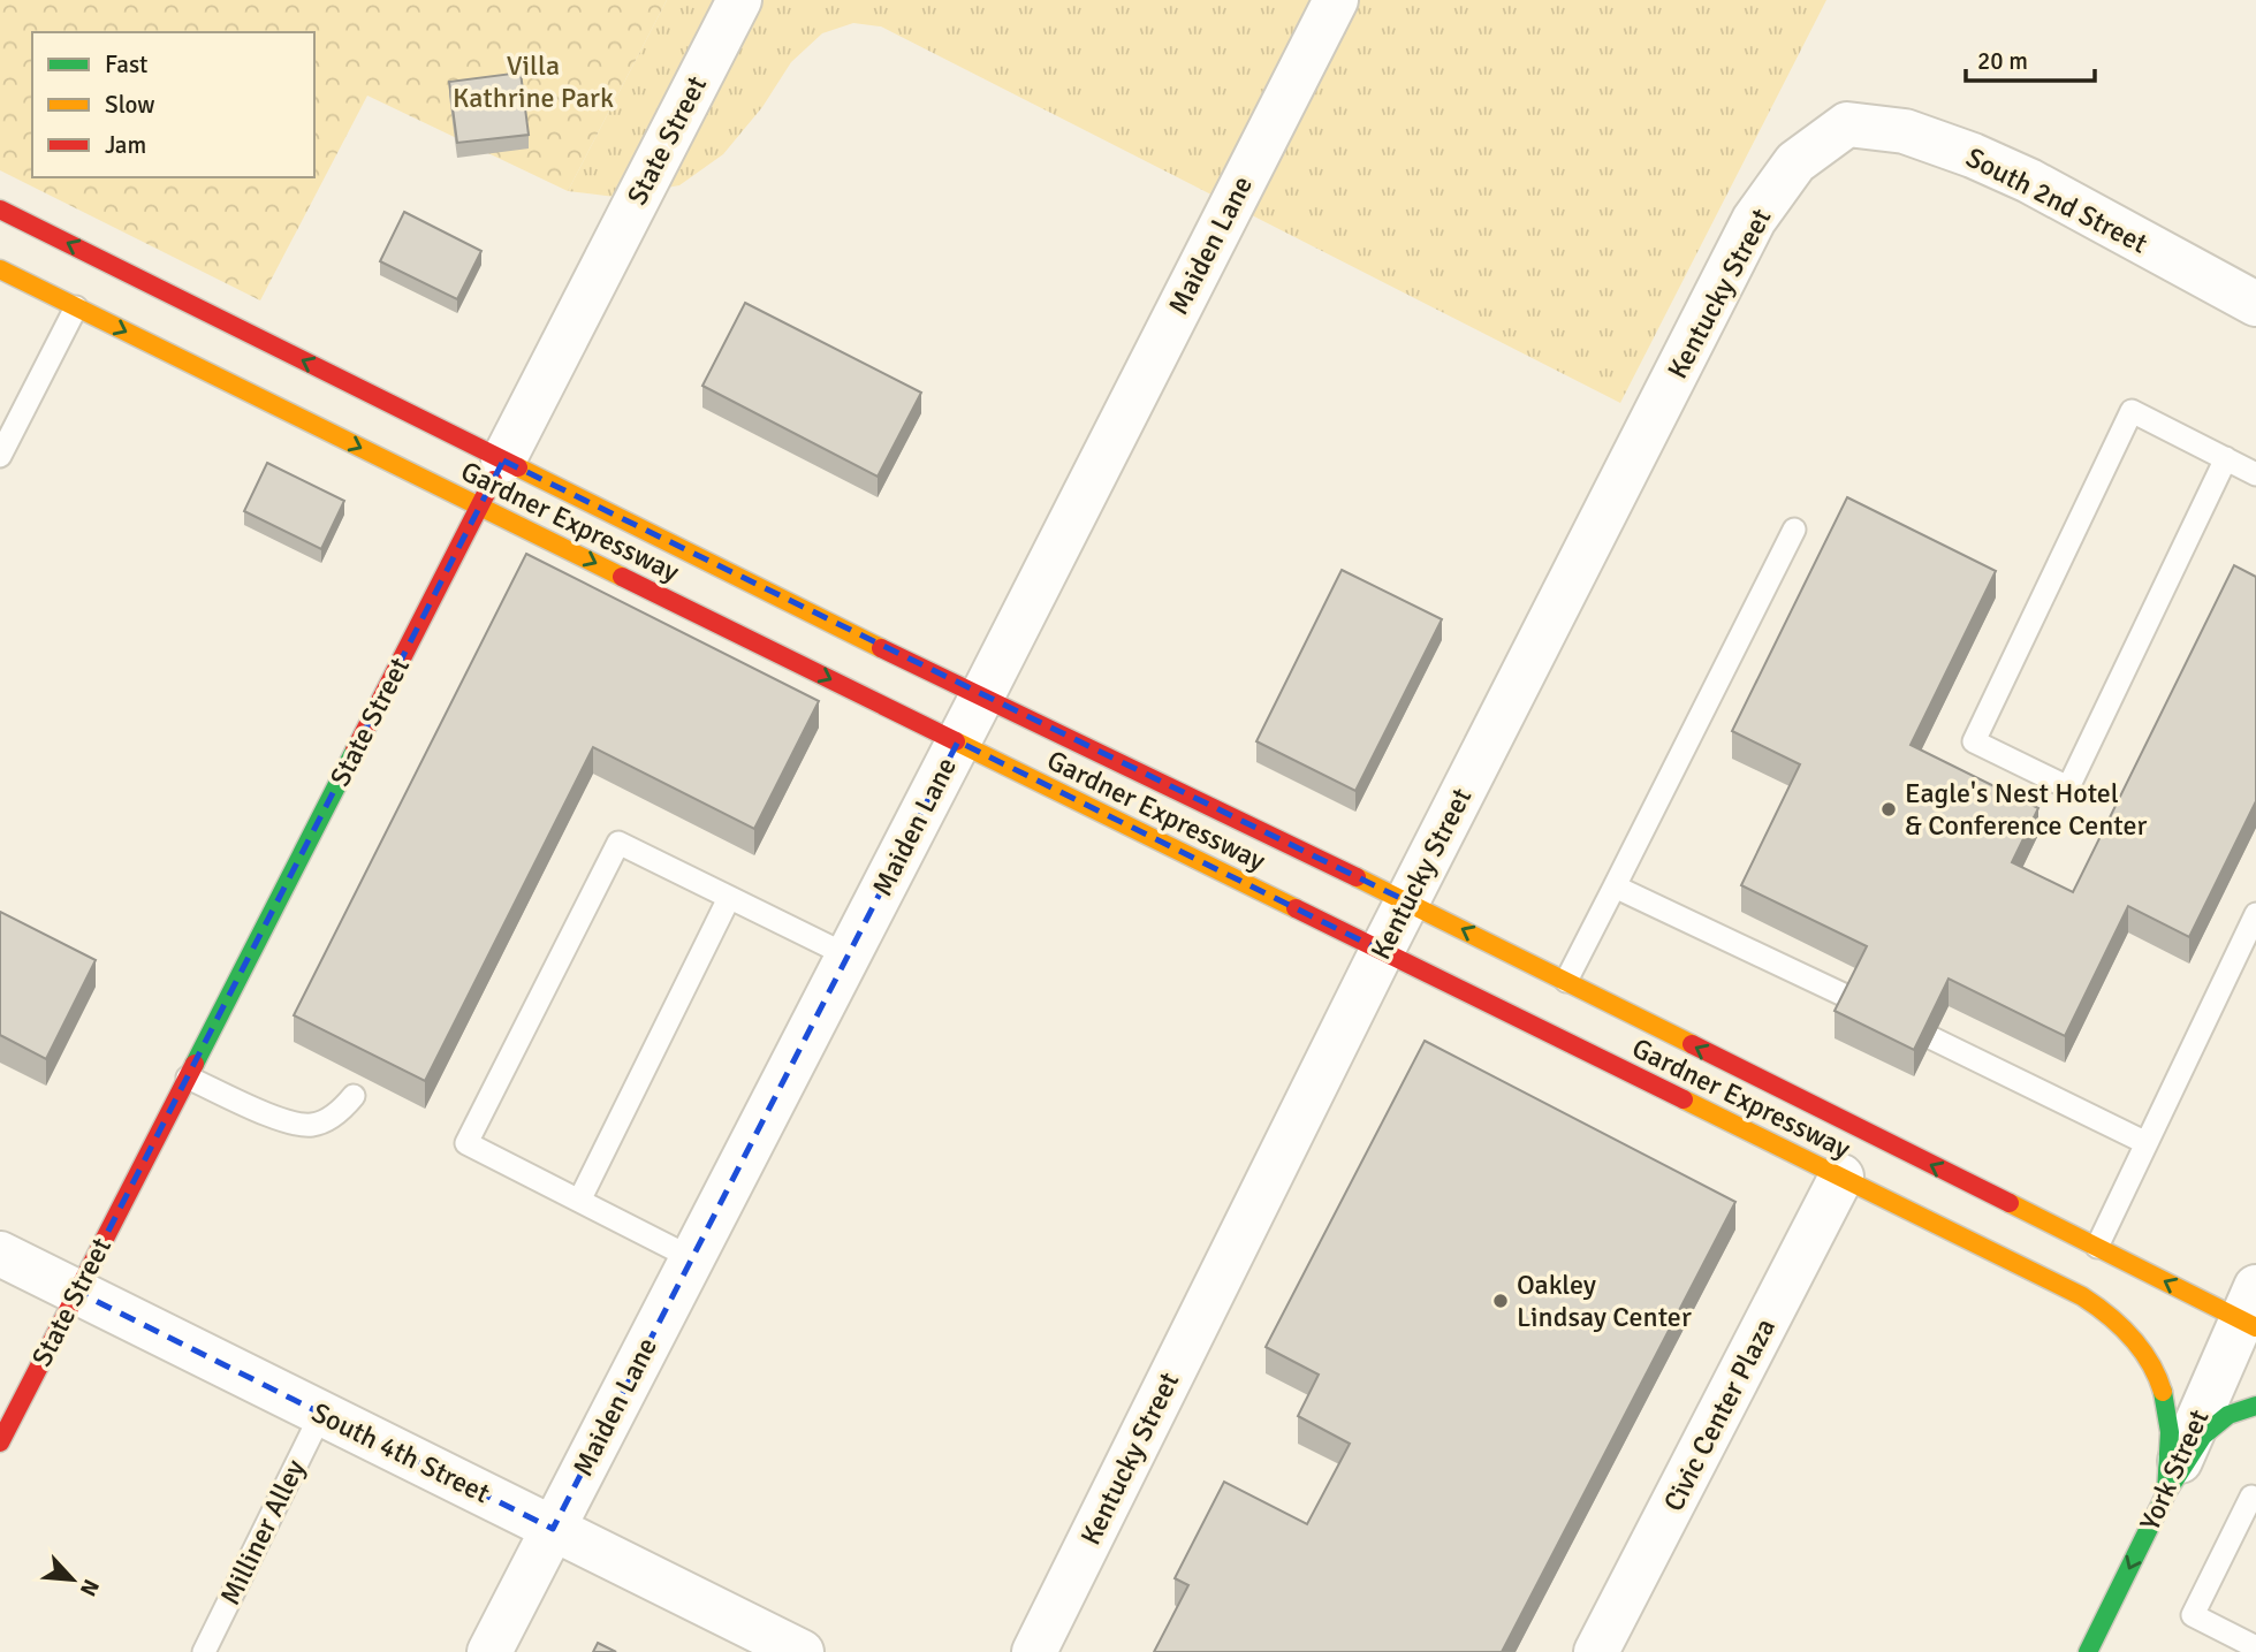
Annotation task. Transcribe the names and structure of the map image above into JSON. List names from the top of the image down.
{
  "streets": {
    "main road": ["State Street", "Gardner Expressway", "York Street"],
    "street": [
      "South 2nd Street",
      "Maiden Lane",
      "Kentucky Street",
      "Civic Center Plaza",
      "South 4th Street"
    ],
    "lane": ["Milliner Alley"]
  },
  "crossings": [
    ["State Street", "Gardner Expressway"],
    ["State Street", "South 4th Street"],
    ["South 2nd Street", "Kentucky Street"],
    ["Maiden Lane", "Gardner Expressway"],
    ["Maiden Lane", "South 4th Street"],
    ["Kentucky Street", "Gardner Expressway"],
    ["Gardner Expressway", "Civic Center Plaza"],
    ["Gardner Expressway", "York Street"],
    ["South 4th Street", "Milliner Alley"]
  ],
  "one_way": ["York Street"],
  "parks": ["Villa Kathrine Park"],
  "places": ["Eagle's Nest Hotel & Conference Center", "Oakley Lindsay Center"],
  "legend": ["Fast", "Slow", "Jam"],
  "scale_bar": "20 m",
  "north": "bottom right"
}
